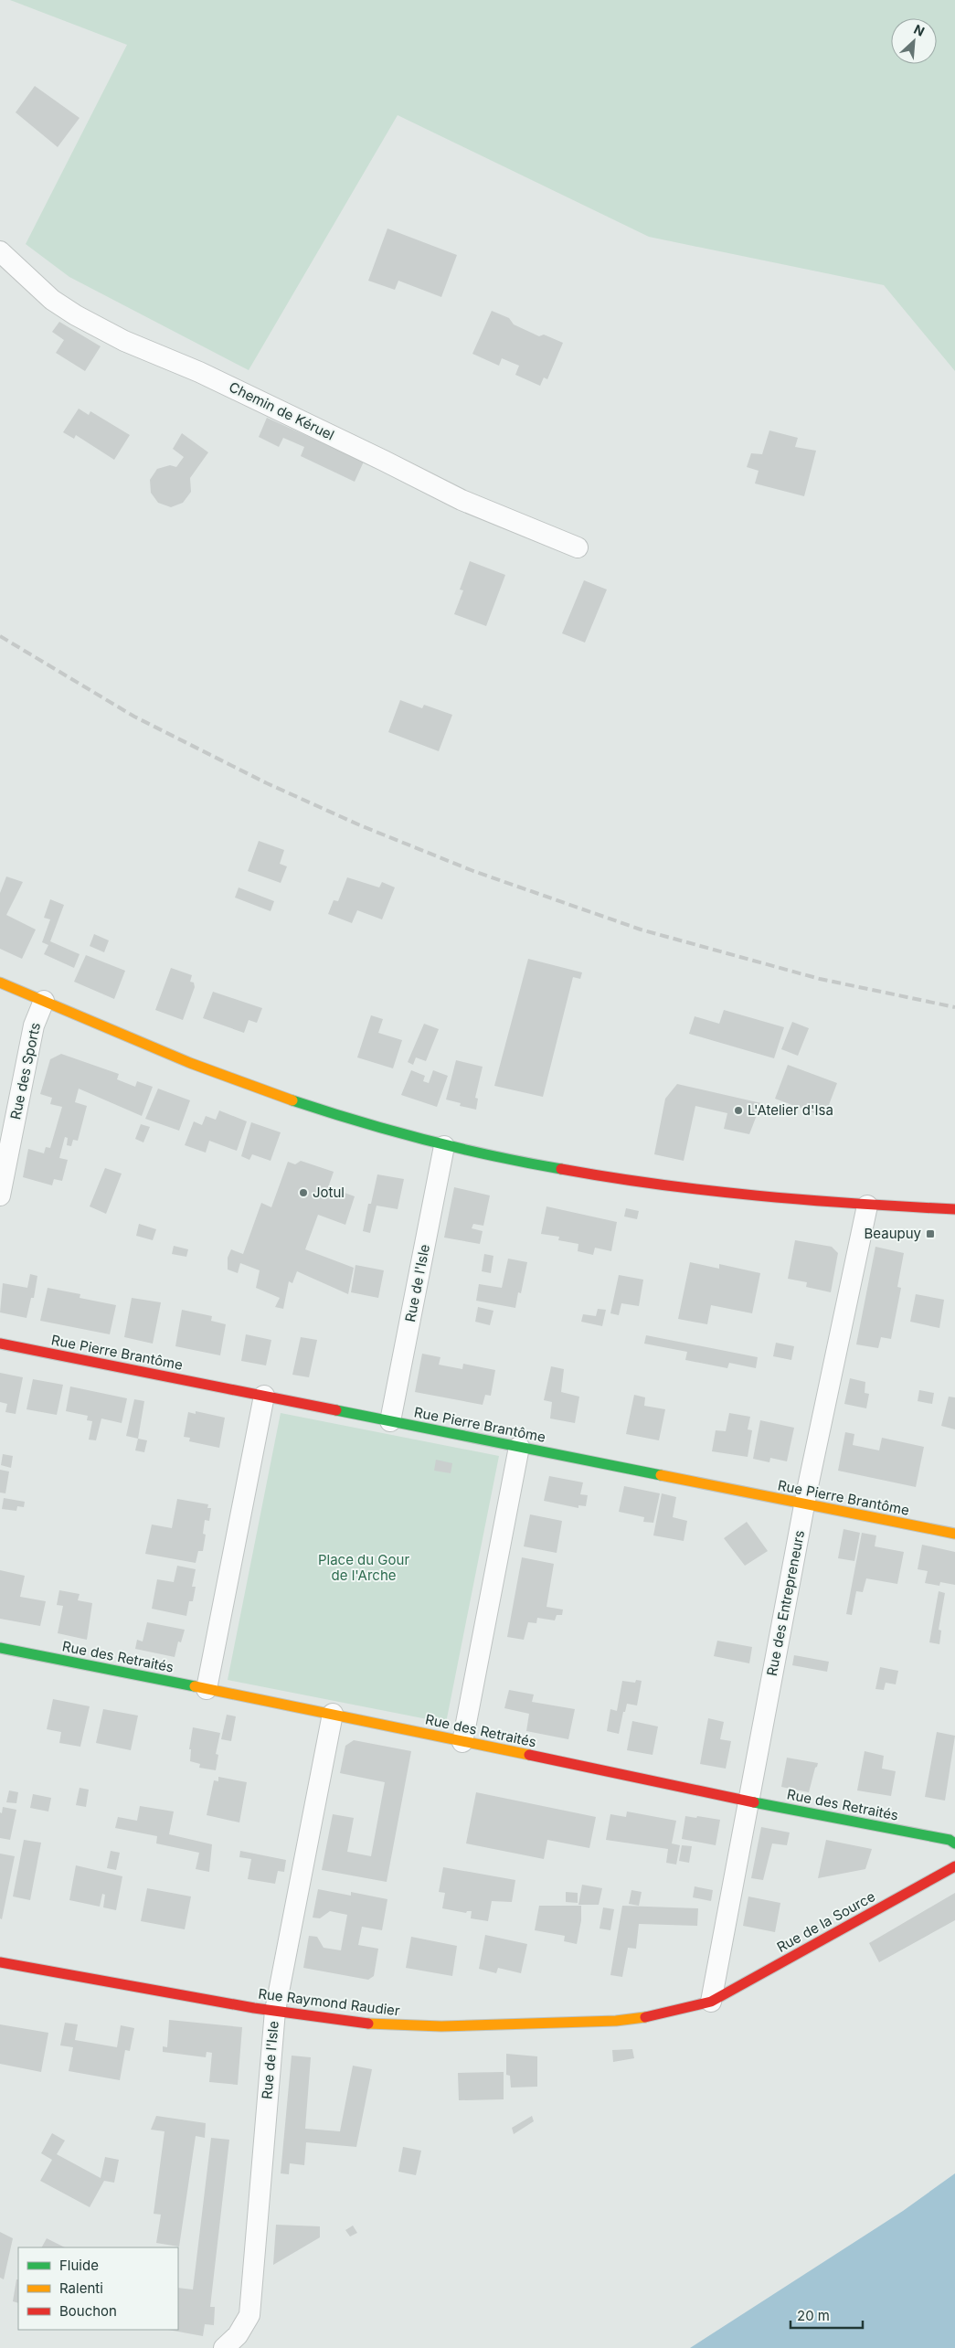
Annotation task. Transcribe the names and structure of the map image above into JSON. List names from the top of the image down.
{
  "streets": {
    "street": [
      "Chemin de Kéruel",
      "Rue des Sports",
      "Rue de l'Isle",
      "Rue Pierre Brantôme",
      "Rue des Entrepreneurs",
      "Rue des Retraités",
      "Rue de la Source",
      "Rue Raymond Raudier"
    ]
  },
  "crossings": [
    ["Rue de l'Isle", "Rue Pierre Brantôme"],
    ["Rue de l'Isle", "Rue des Retraités"],
    ["Rue de l'Isle", "Rue Raymond Raudier"],
    ["Rue Pierre Brantôme", "Rue des Entrepreneurs"],
    ["Rue des Entrepreneurs", "Rue des Retraités"],
    ["Rue des Entrepreneurs", "Rue de la Source"],
    ["Rue des Entrepreneurs", "Rue Raymond Raudier"],
    ["Rue de la Source", "Rue Raymond Raudier"]
  ],
  "parks": ["Place du Gour de l'Arche"],
  "places": {
    "other": ["L'Atelier d'Isa", "Jotul"],
    "transit": ["Beaupuy"]
  },
  "legend": ["Fluide", "Ralenti", "Bouchon"],
  "scale_bar": "20 m",
  "north": "top right"
}
